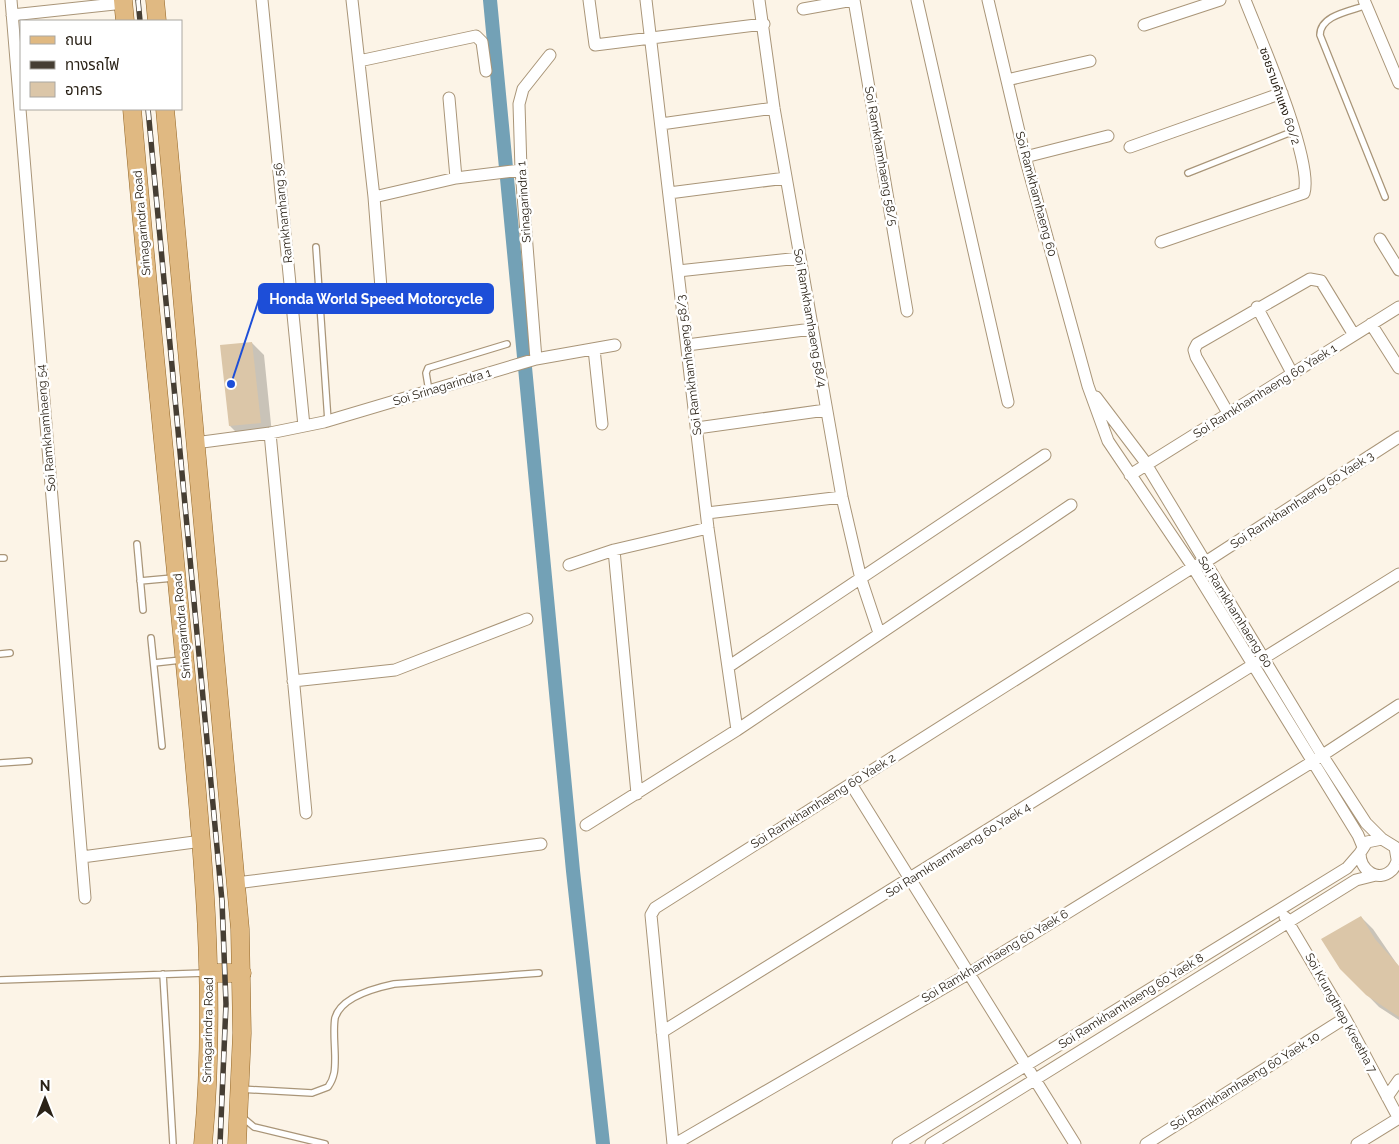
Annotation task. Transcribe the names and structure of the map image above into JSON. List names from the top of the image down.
{
  "streets": {
    "main road": ["Srinagarindra Road"],
    "street": [
      "ซอยรามคำแหง 60/2",
      "Soi Ramkhamhaeng 58/5",
      "Soi Ramkhamhaeng 60",
      "Srinagarindra 1",
      "Ramkhamhang 56",
      "Soi Ramkhamhaeng 58/4",
      "Soi Ramkhamhaeng 58/3",
      "Soi Srinagarindra 1",
      "Soi Ramkhamhaeng 60 Yaek 1",
      "Soi Ramkhamhaeng 54",
      "Soi Ramkhamhaeng 60 Yaek 3",
      "Soi Ramkhamhaeng 60 Yaek 2",
      "Soi Ramkhamhaeng 60 Yaek 4",
      "Soi Ramkhamhaeng 60 Yaek 6",
      "Soi Ramkhamhaeng 60 Yaek 8",
      "Soi Krungthep Kreetha 7",
      "Soi Ramkhamhaeng 60 Yaek 10"
    ]
  },
  "crossings": [
    ["Soi Ramkhamhaeng 60", "Soi Ramkhamhaeng 60 Yaek 1"],
    ["Soi Ramkhamhaeng 60", "Soi Ramkhamhaeng 60 Yaek 3"],
    ["Soi Ramkhamhaeng 60", "Soi Ramkhamhaeng 60 Yaek 2"],
    ["Soi Ramkhamhaeng 60", "Soi Ramkhamhaeng 60 Yaek 4"],
    ["Soi Ramkhamhaeng 60", "Soi Ramkhamhaeng 60 Yaek 6"],
    ["Soi Ramkhamhaeng 60", "Soi Ramkhamhaeng 60 Yaek 8"],
    ["Srinagarindra 1", "Soi Srinagarindra 1"],
    ["Ramkhamhang 56", "Soi Srinagarindra 1"],
    ["Soi Ramkhamhaeng 60 Yaek 3", "Soi Ramkhamhaeng 60 Yaek 2"],
    ["Soi Ramkhamhaeng 60 Yaek 2", "Soi Ramkhamhaeng 60 Yaek 4"],
    ["Soi Ramkhamhaeng 60 Yaek 2", "Soi Ramkhamhaeng 60 Yaek 6"],
    ["Soi Ramkhamhaeng 60 Yaek 8", "Soi Krungthep Kreetha 7"],
    ["Soi Krungthep Kreetha 7", "Soi Ramkhamhaeng 60 Yaek 10"]
  ],
  "places": ["Honda World Speed Motorcycle"],
  "legend": ["ถนน", "ทางรถไฟ", "อาคาร"],
  "north": "top"
}
